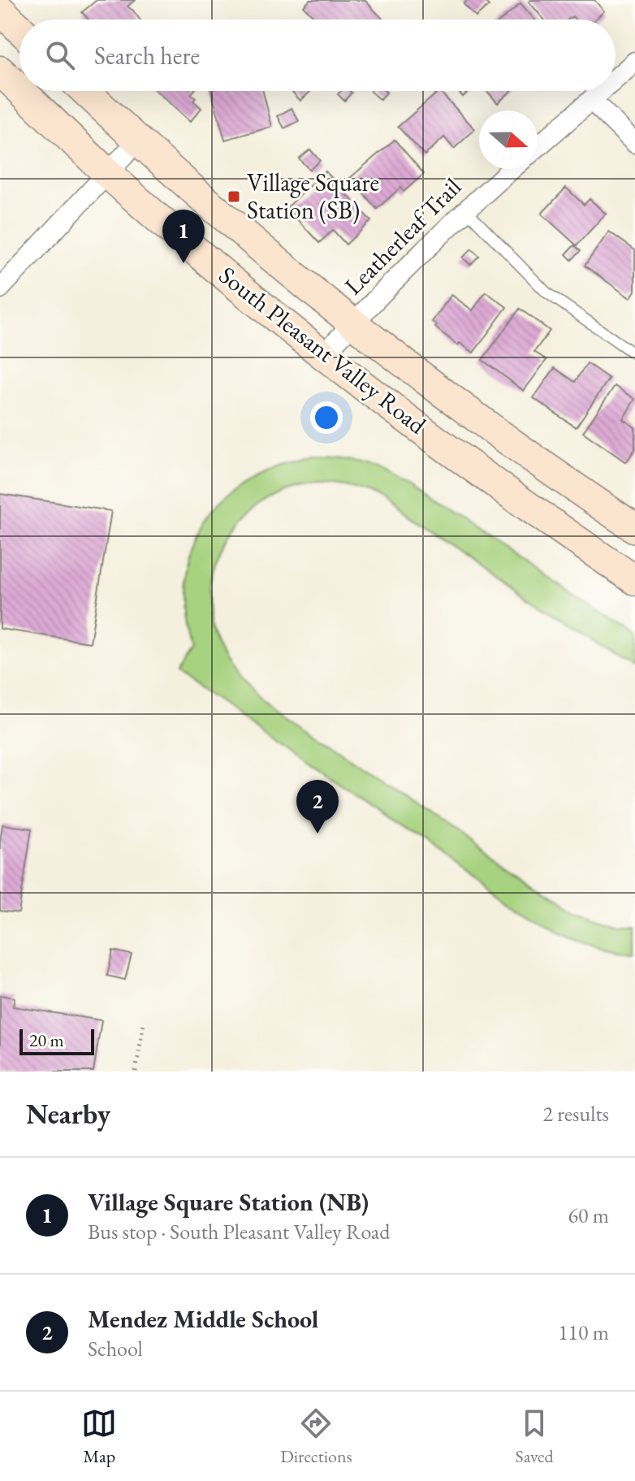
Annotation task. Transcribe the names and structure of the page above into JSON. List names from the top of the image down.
{
  "streets": {
    "main road": ["South Pleasant Valley Road"],
    "street": ["Leatherleaf Trail"]
  },
  "crossings": [
    ["Leatherleaf Trail", "South Pleasant Valley Road"]
  ],
  "places": {
    "transit": ["Village Square Station (SB)"]
  },
  "scale_bar": "20 m",
  "north": "right",
  "page": {
    "search": "Search here",
    "pins": ["1", "2"],
    "scale": "20 m",
    "heading": ["Nearby", "2 results"],
    "list": [
      {
        "mark": "1",
        "name": "Village Square Station (NB)",
        "note": "Bus stop · South Pleasant Valley Road",
        "value": "60 m"
      },
      {
        "mark": "2",
        "name": "Mendez Middle School",
        "note": "School",
        "value": "110 m"
      }
    ],
    "nav": ["Map", "Directions", "Saved"]
  }
}
